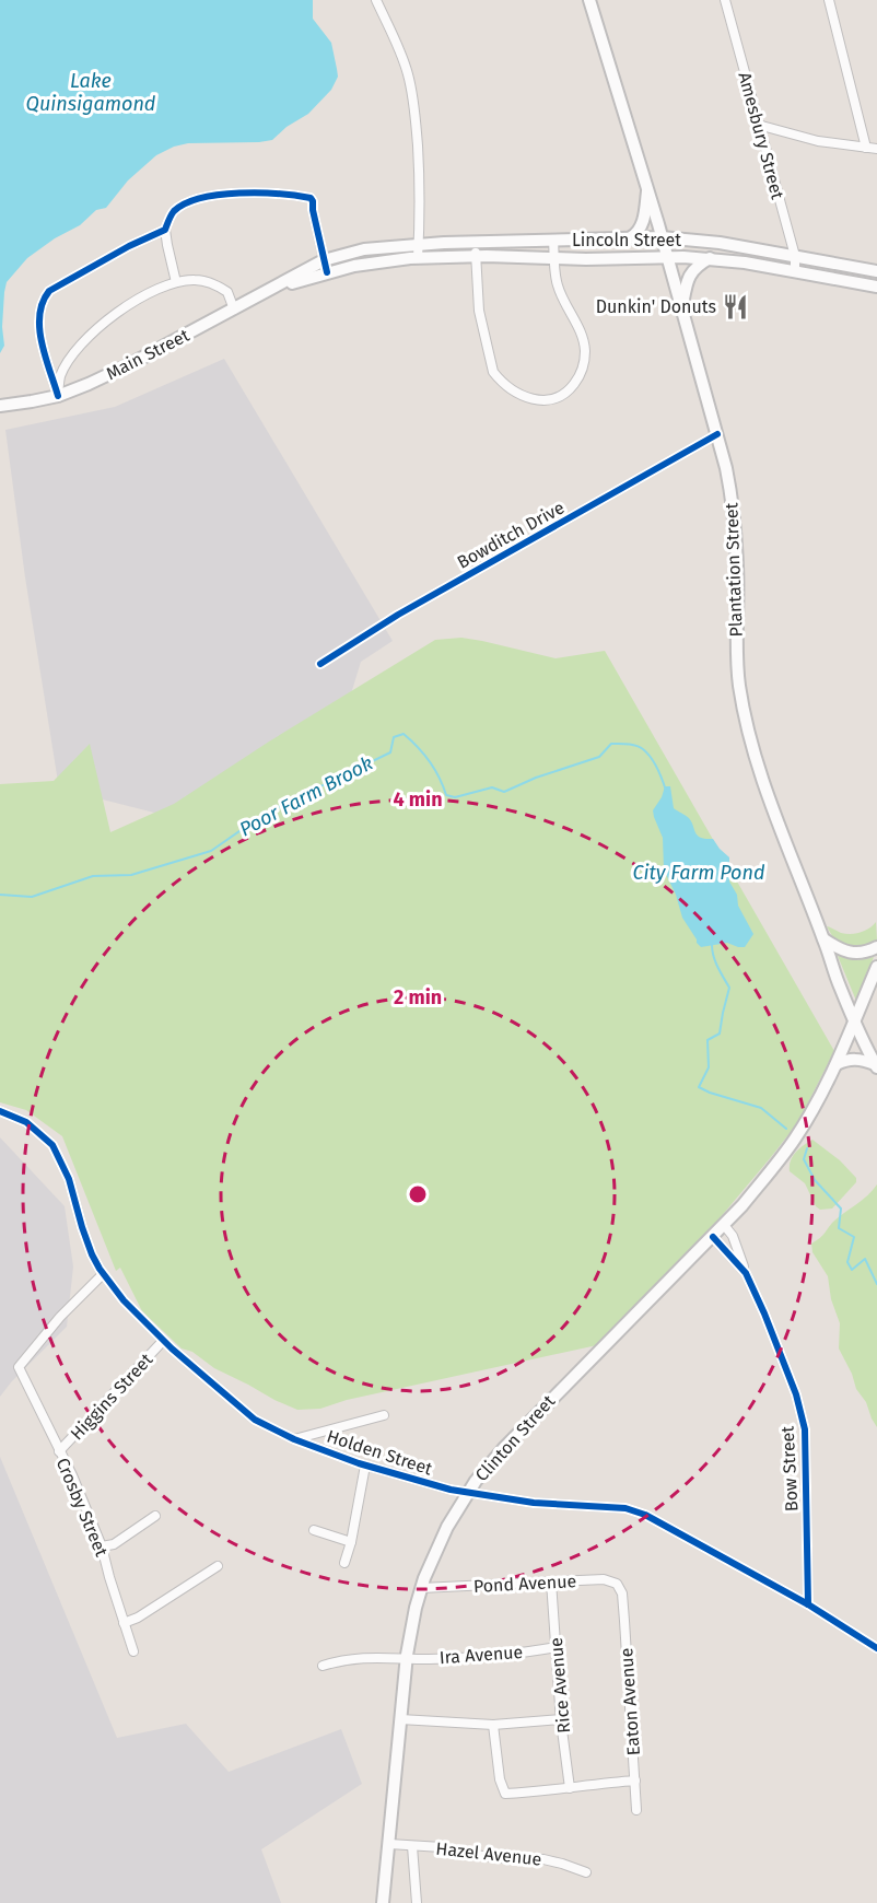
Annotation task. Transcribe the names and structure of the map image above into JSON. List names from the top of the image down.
{
  "streets": {
    "main road": [
      "Lincoln Street",
      "Main Street",
      "Plantation Street",
      "Clinton Street"
    ],
    "street": [
      "Amesbury Street",
      "Bowditch Drive",
      "Higgins Street",
      "Holden Street",
      "Bow Street",
      "Crosby Street",
      "Pond Avenue",
      "Ira Avenue",
      "Rice Avenue",
      "Eaton Avenue",
      "Hazel Avenue"
    ]
  },
  "crossings": [
    ["Amesbury Street", "Lincoln Street"],
    ["Lincoln Street", "Main Street"],
    ["Lincoln Street", "Plantation Street"],
    ["Bowditch Drive", "Plantation Street"],
    ["Plantation Street", "Clinton Street"],
    ["Higgins Street", "Holden Street"],
    ["Higgins Street", "Crosby Street"],
    ["Clinton Street", "Holden Street"],
    ["Clinton Street", "Bow Street"],
    ["Clinton Street", "Pond Avenue"],
    ["Clinton Street", "Ira Avenue"],
    ["Clinton Street", "Hazel Avenue"],
    ["Holden Street", "Bow Street"],
    ["Holden Street", "Crosby Street"],
    ["Pond Avenue", "Rice Avenue"],
    ["Pond Avenue", "Eaton Avenue"],
    ["Ira Avenue", "Rice Avenue"]
  ],
  "water": ["Lake Quinsigamond", "Poor Farm Brook", "City Farm Pond"],
  "places": {
    "restaurant": ["Dunkin' Donuts"]
  },
  "rings": ["4 min", "2 min"]
}
